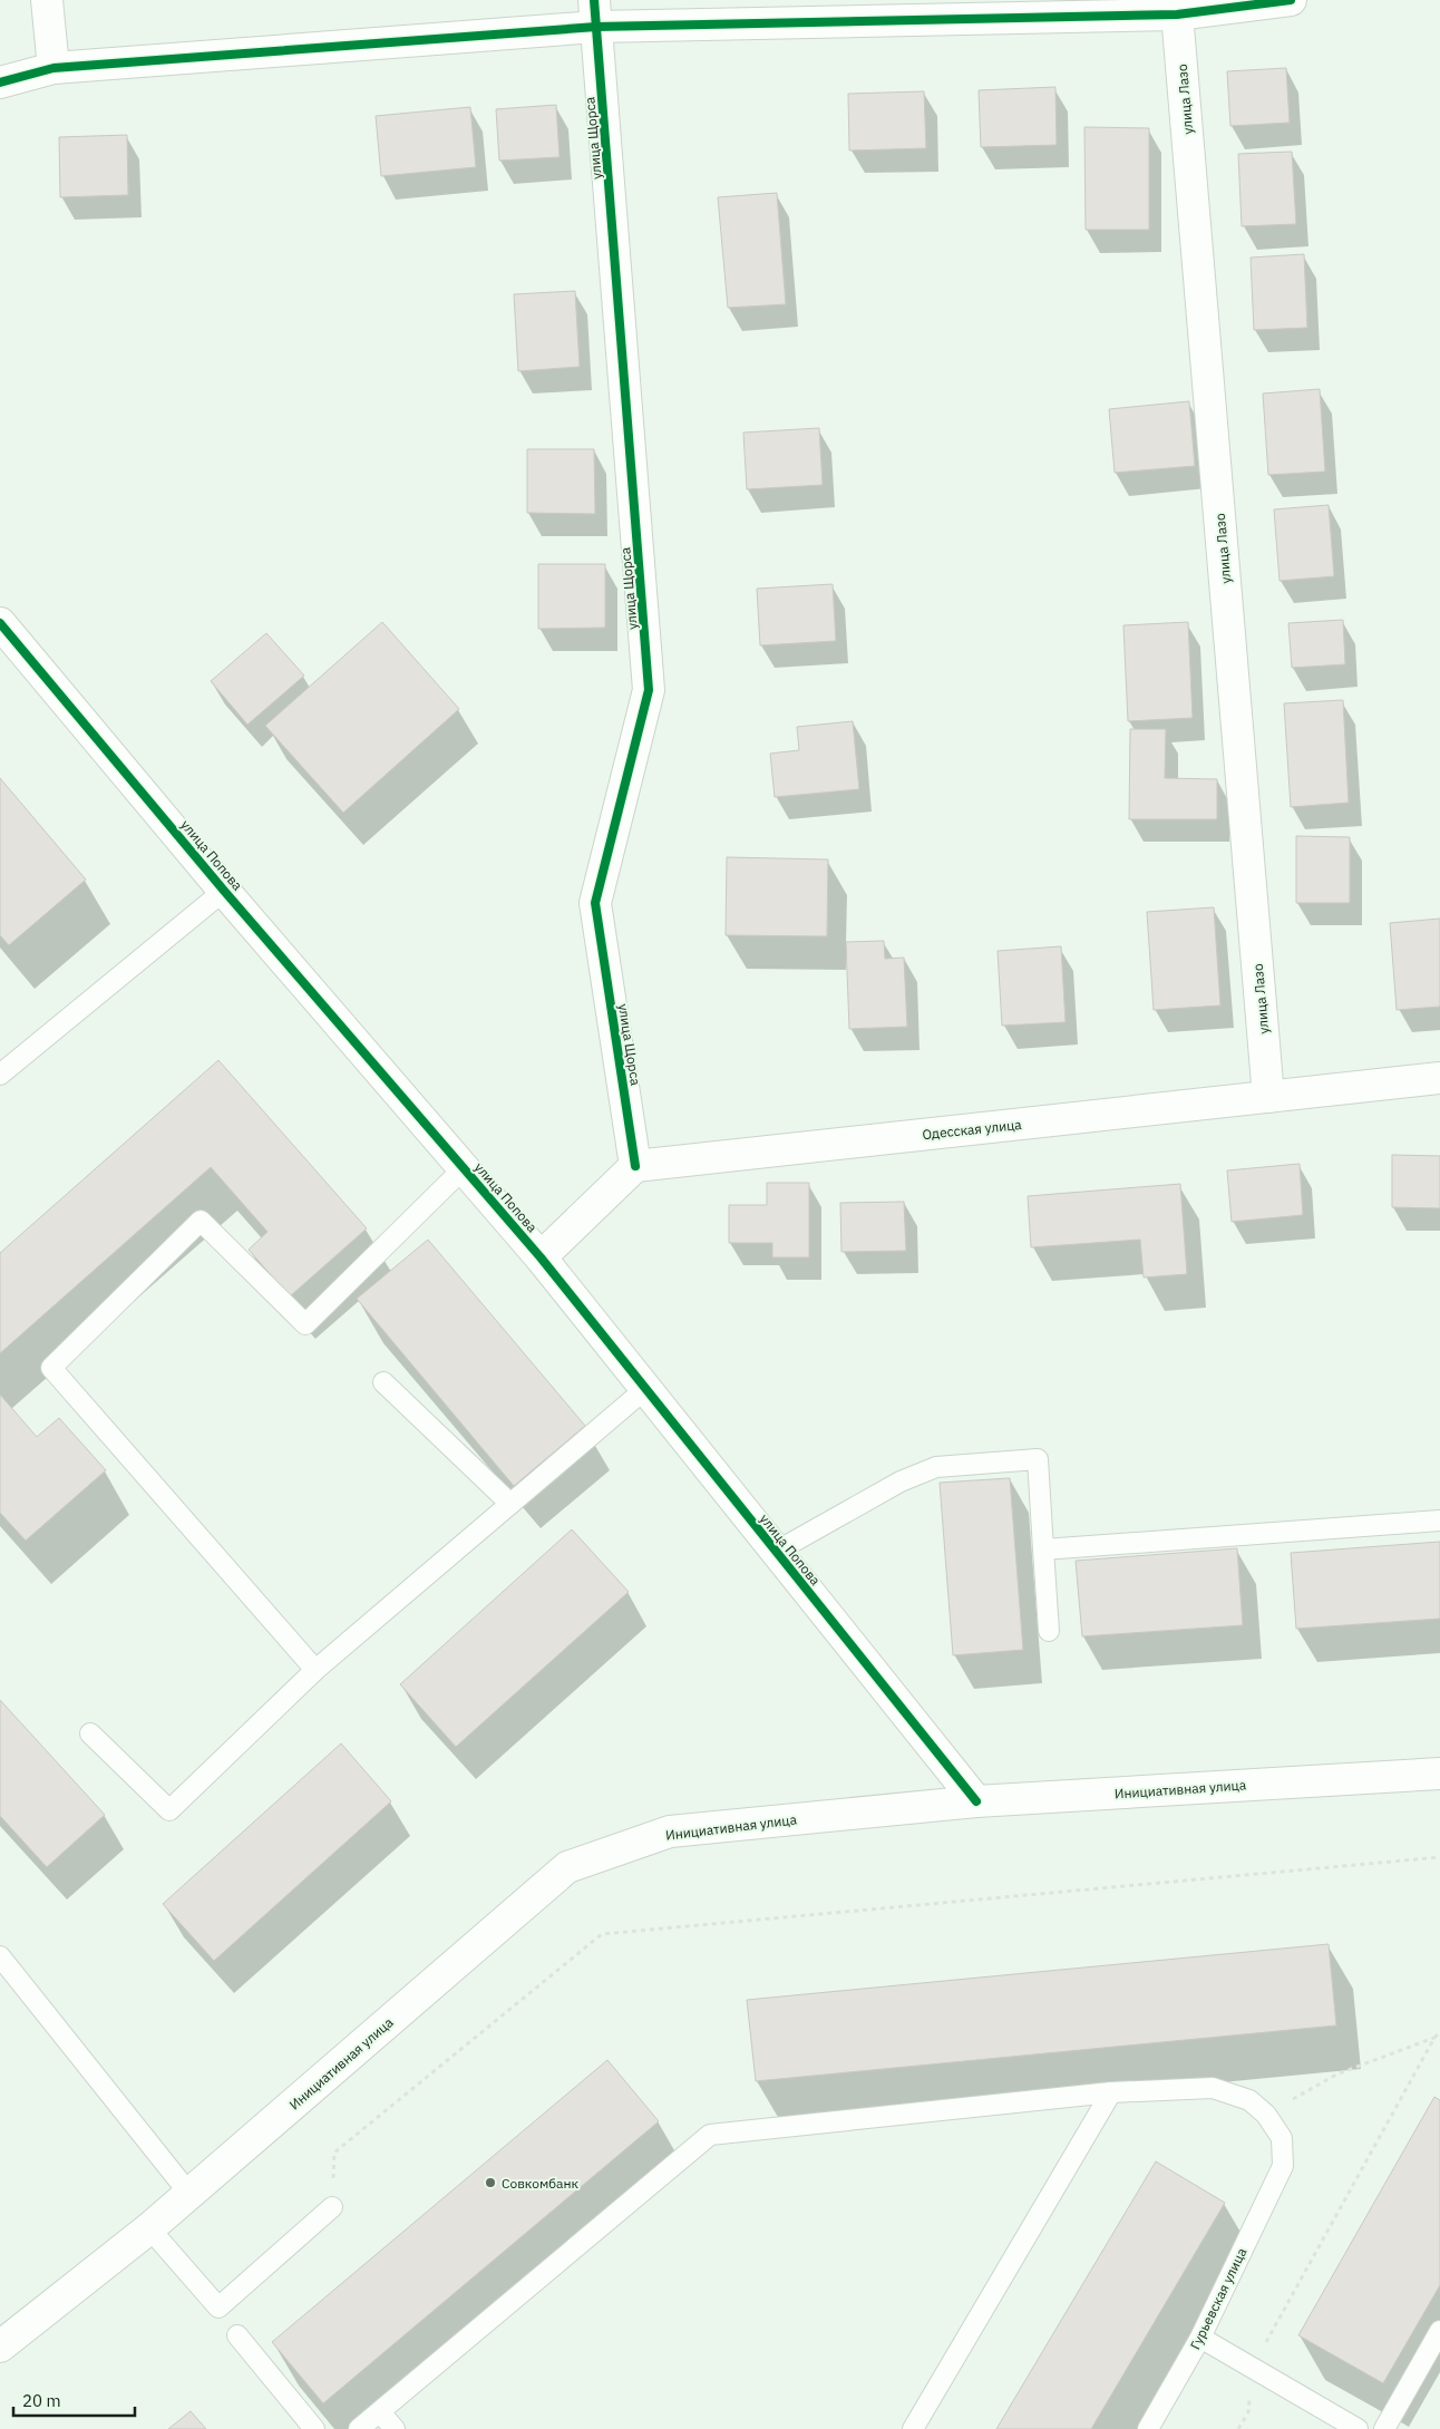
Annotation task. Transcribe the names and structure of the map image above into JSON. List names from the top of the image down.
{
  "streets": {
    "street": [
      "улица Лазо",
      "улица Щорса",
      "улица Попова",
      "Одесская улица",
      "Инициативная улица"
    ],
    "lane": ["Гурьевская улица"]
  },
  "crossings": [
    ["улица Лазо", "Одесская улица"],
    ["улица Щорса", "Одесская улица"],
    ["улица Попова", "Инициативная улица"]
  ],
  "places": ["Совкомбанк"],
  "scale_bar": "20 m"
}
